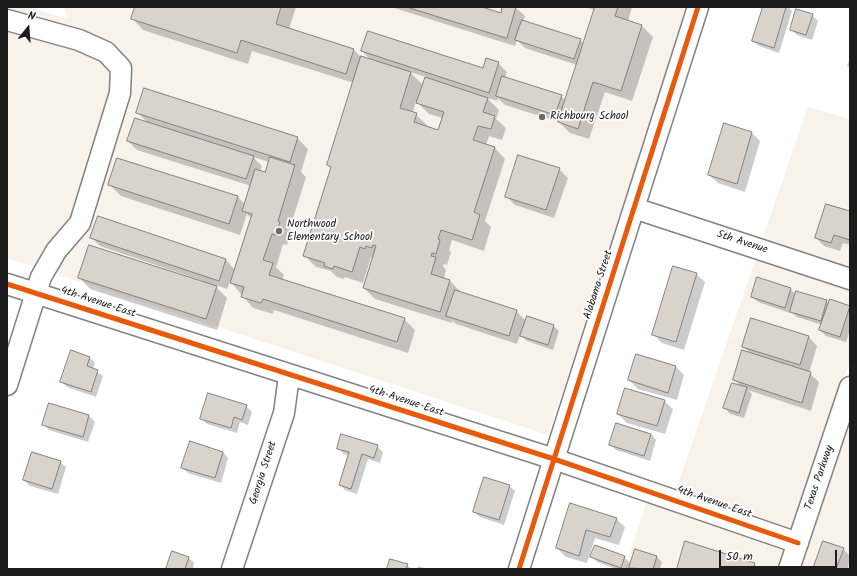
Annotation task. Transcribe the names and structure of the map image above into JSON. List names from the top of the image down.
{
  "streets": {
    "street": [
      "5th Avenue",
      "Alabama Street",
      "4th Avenue East",
      "Georgia Street",
      "Texas Parkway"
    ]
  },
  "crossings": [
    ["5th Avenue", "Alabama Street"],
    ["Alabama Street", "4th Avenue East"],
    ["4th Avenue East", "Georgia Street"],
    ["4th Avenue East", "Texas Parkway"]
  ],
  "places": ["Richbourg School", "Northwood Elementary School"],
  "scale_bar": "50 m",
  "north": "top"
}
